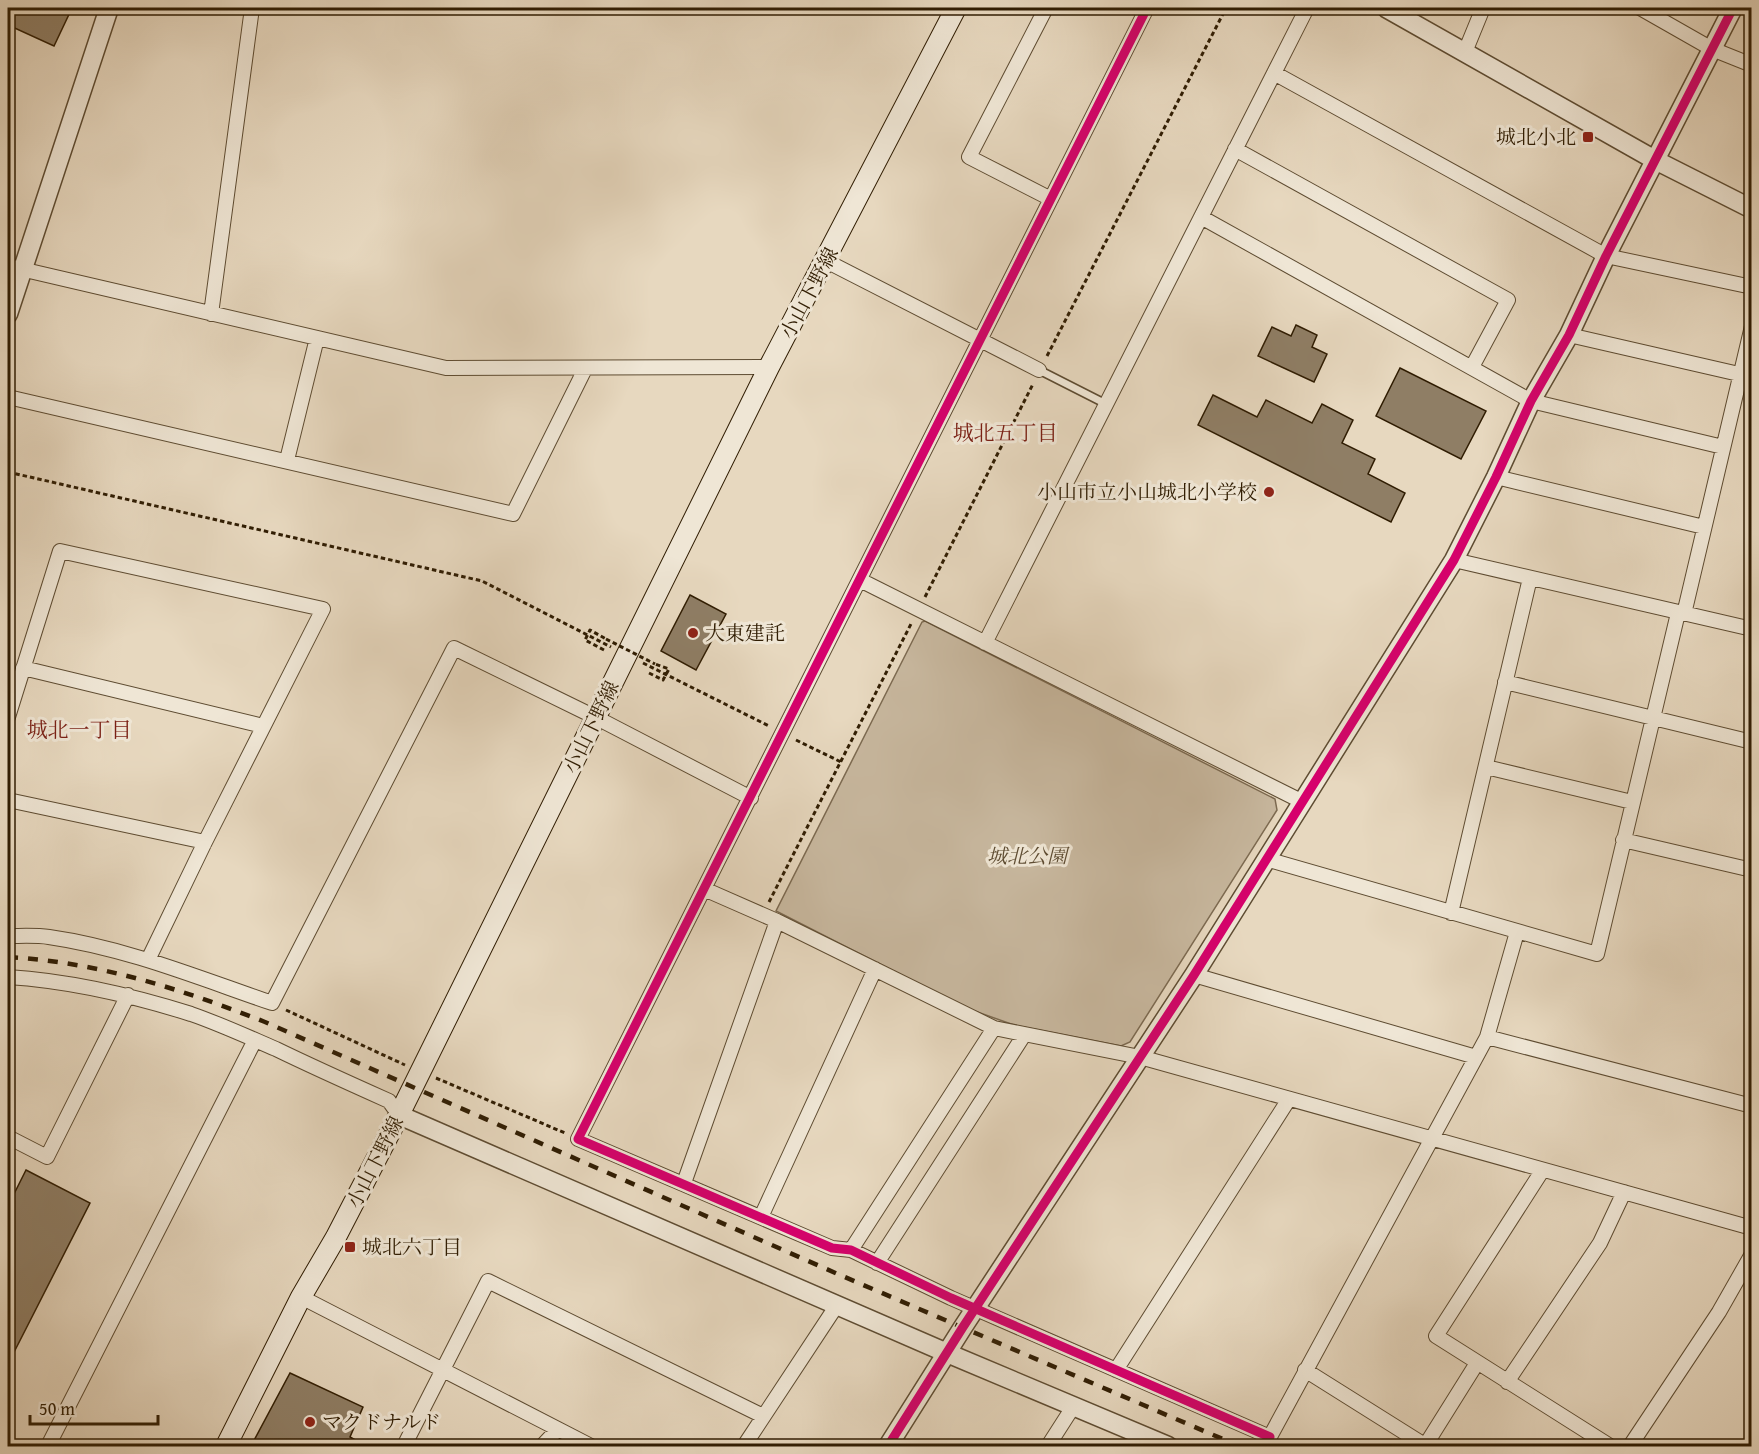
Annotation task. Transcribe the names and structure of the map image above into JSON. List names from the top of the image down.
{
  "streets": {
    "main road": ["小山下野線"]
  },
  "districts": ["城北五丁目", "城北一丁目"],
  "parks": ["城北公園"],
  "places": {
    "transit": ["城北小北", "城北六丁目"],
    "other": ["小山市立小山城北小学校", "大東建託", "マクドナルド"]
  },
  "scale_bar": "50 m"
}
